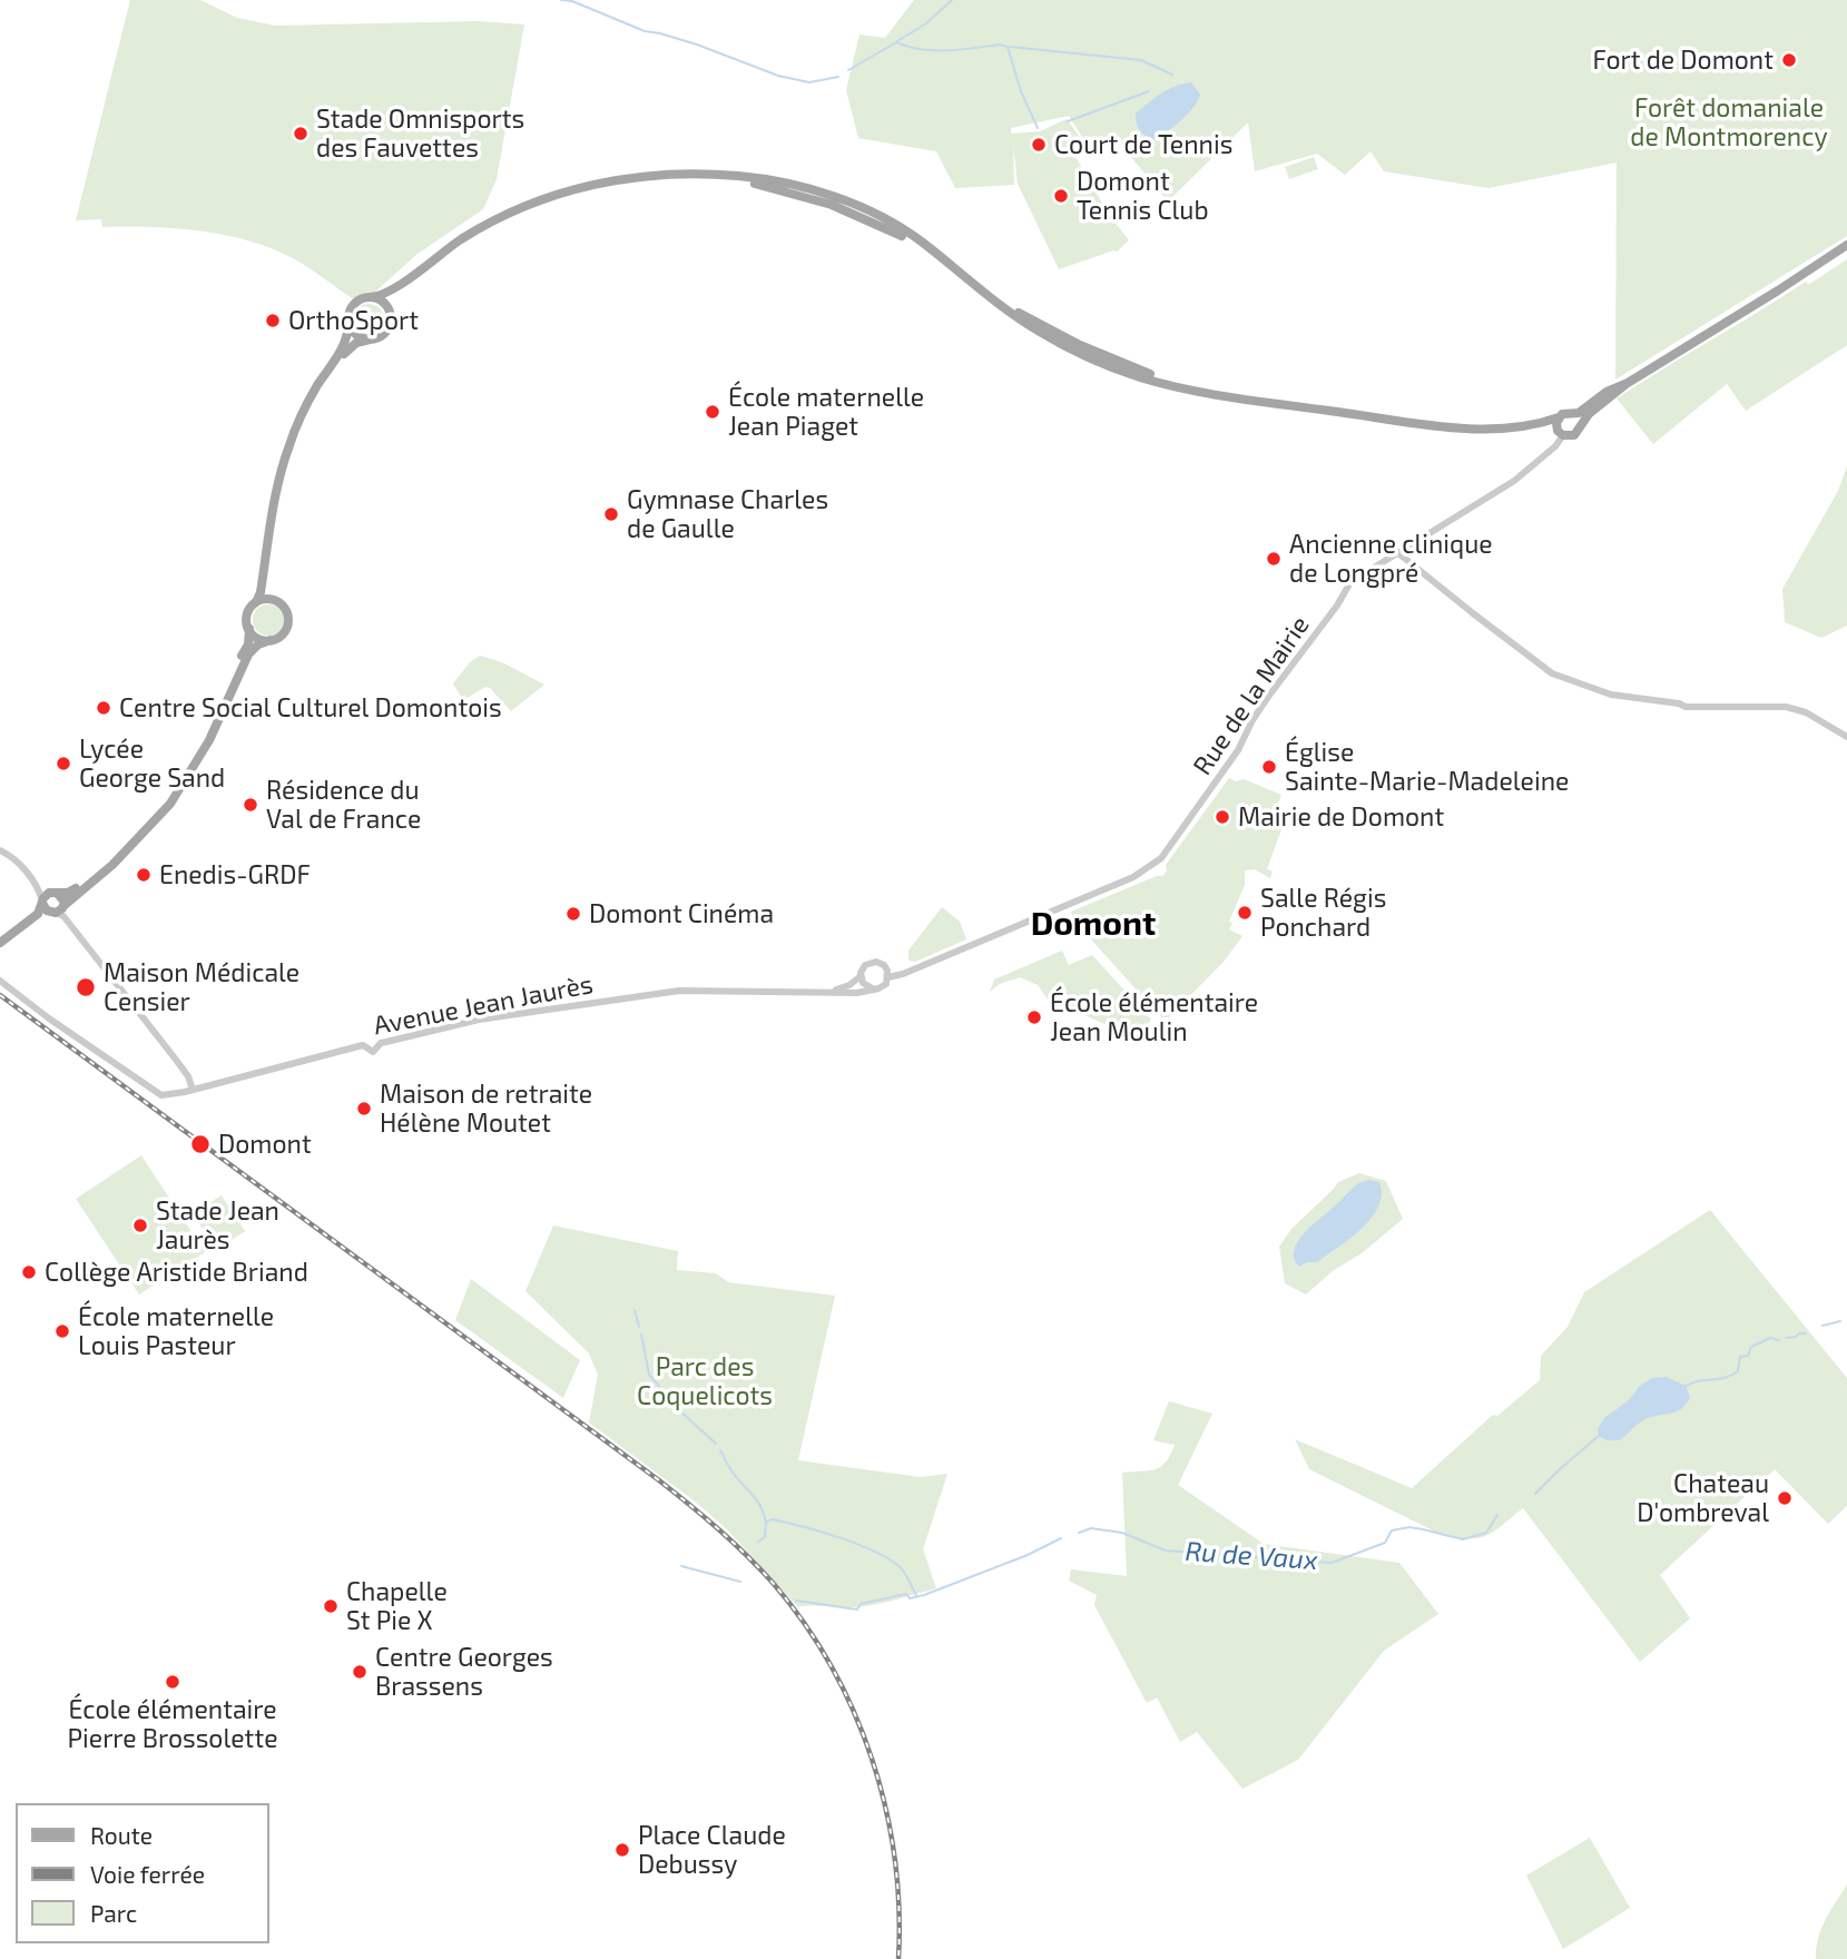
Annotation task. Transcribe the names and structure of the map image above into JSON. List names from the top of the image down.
{
  "streets": {
    "street": ["Rue de la Mairie", "Avenue Jean Jaurès"]
  },
  "crossings": [
    ["Rue de la Mairie", "Avenue Jean Jaurès"]
  ],
  "districts": ["Domont"],
  "water": ["Ru de Vaux"],
  "parks": ["Forêt domaniale de Montmorency", "Parc des Coquelicots"],
  "places": [
    "Fort de Domont",
    "Stade Omnisports des Fauvettes",
    "Court de Tennis",
    "Domont Tennis Club",
    "OrthoSport",
    "École maternelle Jean Piaget",
    "Gymnase Charles de Gaulle",
    "Ancienne clinique de Longpré",
    "Centre Social Culturel Domontois",
    "Lycée George Sand",
    "Église Sainte-Marie-Madeleine",
    "Résidence du Val de France",
    "Mairie de Domont",
    "Enedis-GRDF",
    "Salle Régis Ponchard",
    "Domont Cinéma",
    "Maison Médicale Censier",
    "École élémentaire Jean Moulin",
    "Maison de retraite Hélène Moutet",
    "Domont",
    "Stade Jean Jaurès",
    "Collège Aristide Briand",
    "École maternelle Louis Pasteur",
    "Chateau D'ombreval",
    "Chapelle St Pie X",
    "Centre Georges Brassens",
    "École élémentaire Pierre Brossolette",
    "Place Claude Debussy"
  ],
  "legend": ["Route", "Voie ferrée", "Parc"]
}
